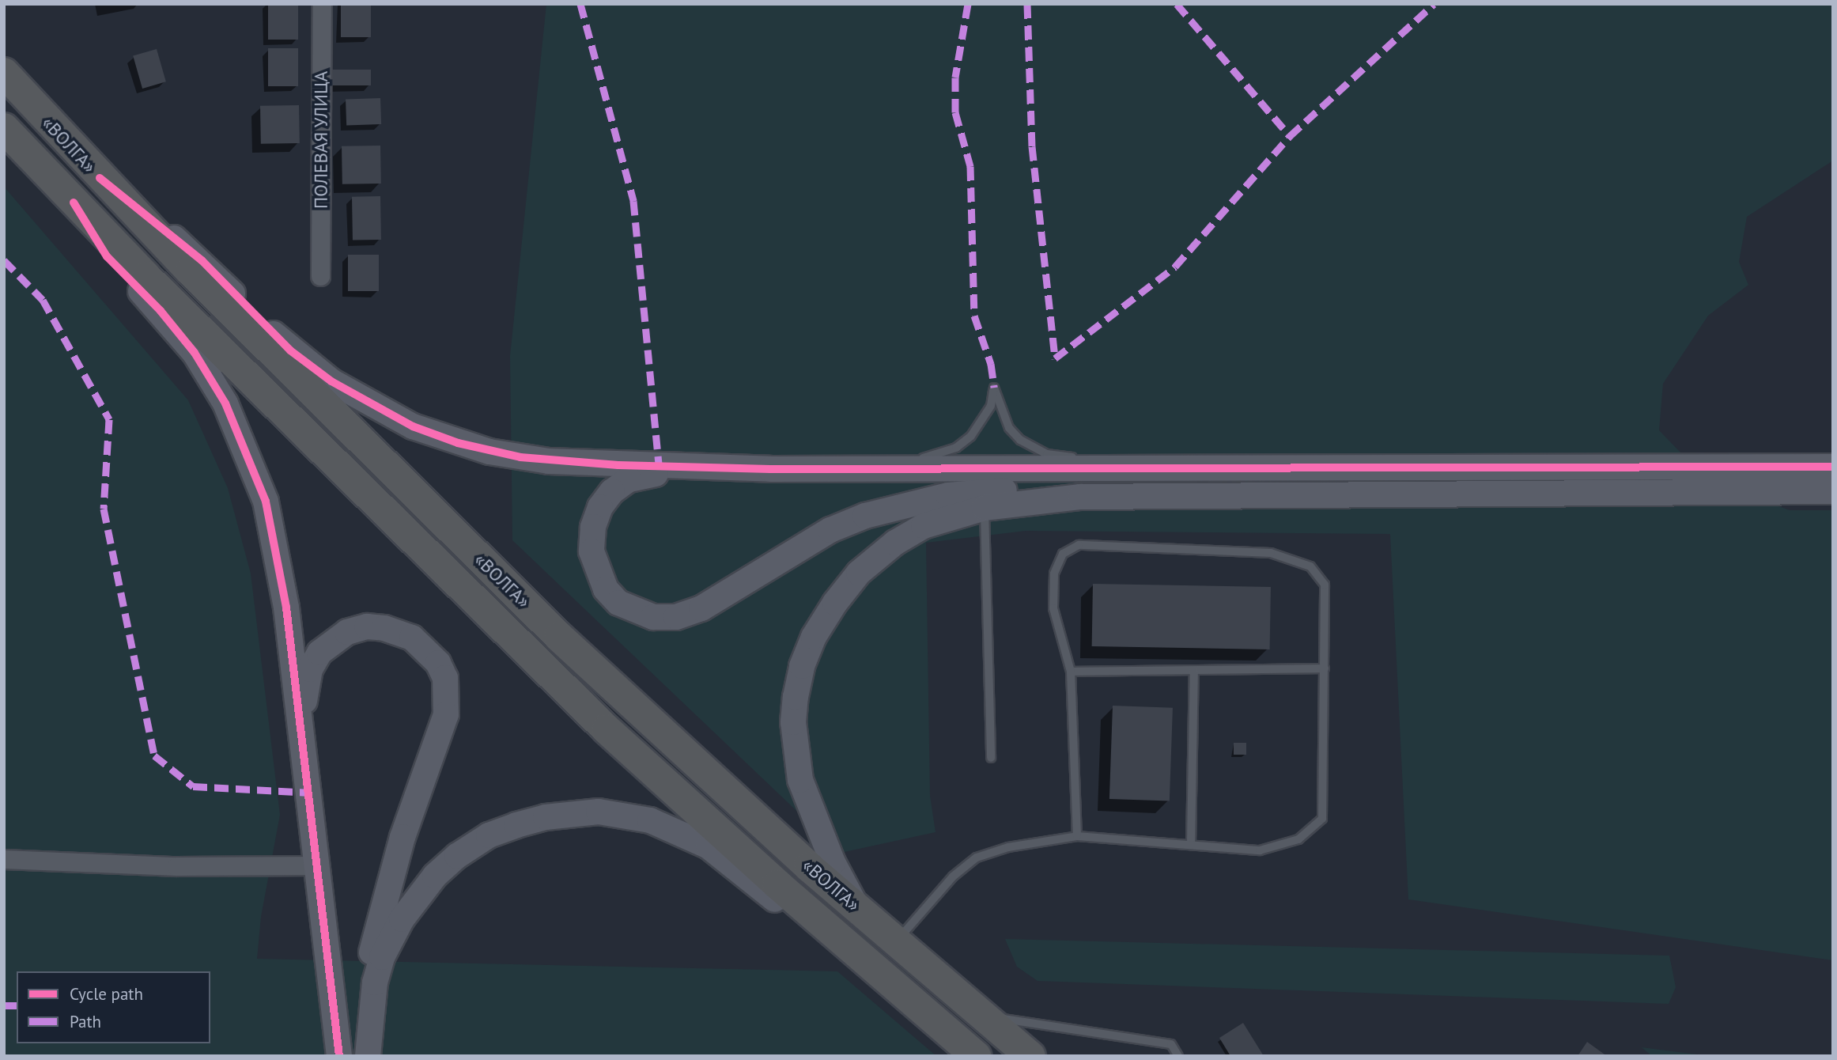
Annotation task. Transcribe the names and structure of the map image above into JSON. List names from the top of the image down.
{
  "streets": {
    "highway": ["«ВОЛГА»"],
    "street": ["ПОЛЕВАЯ УЛИЦА"]
  },
  "legend": ["Cycle path", "Path"]
}
